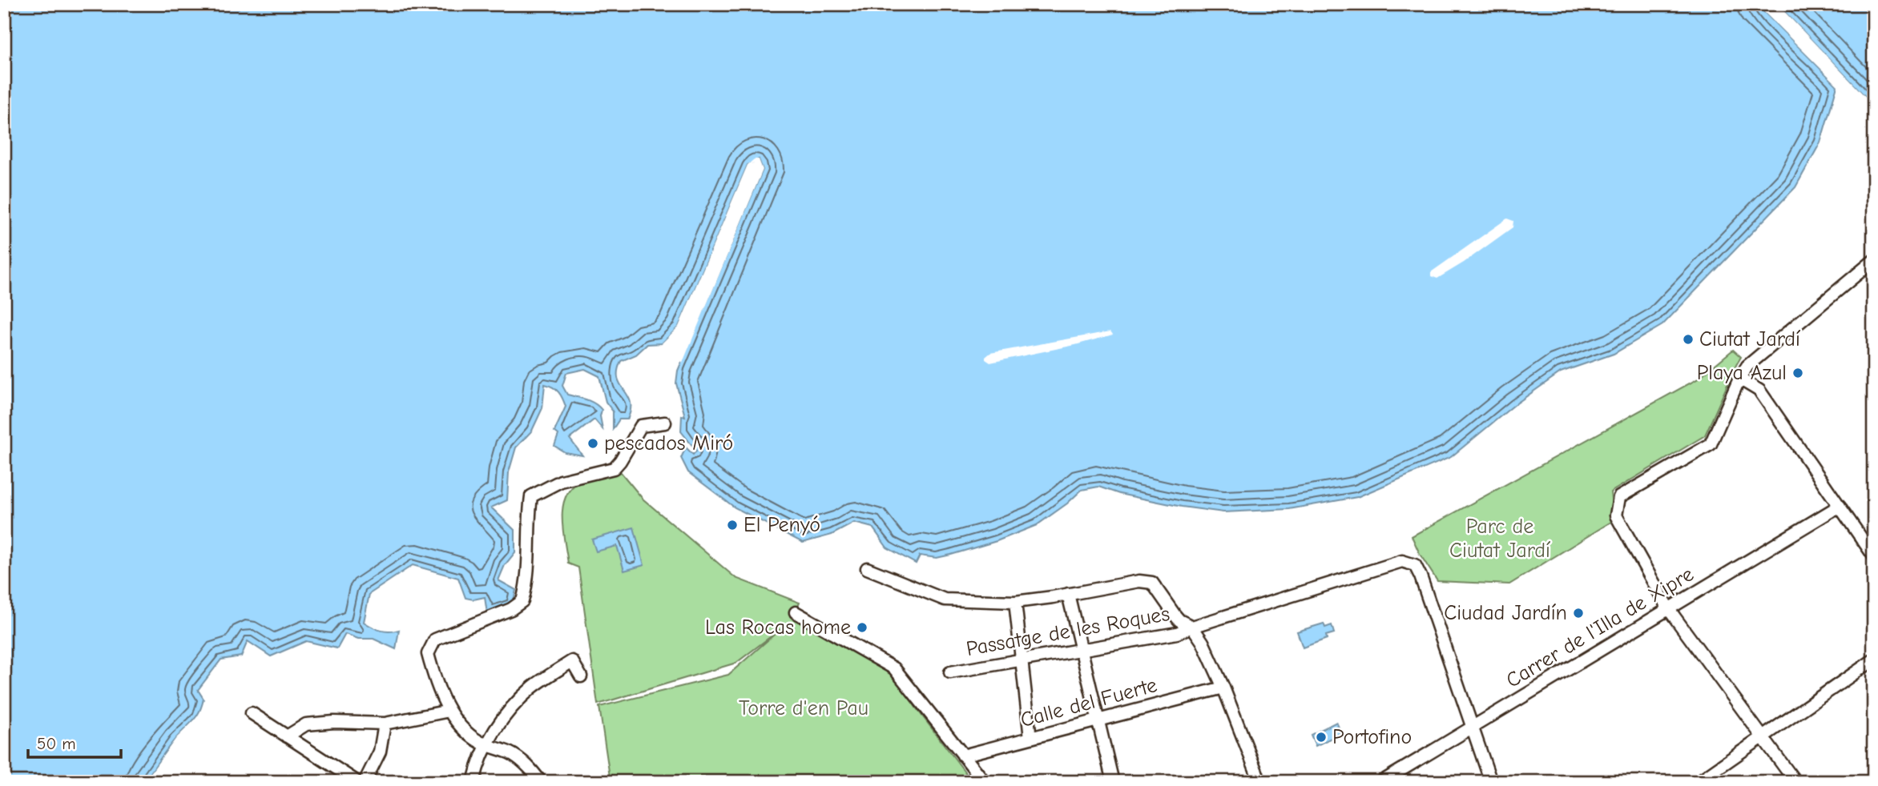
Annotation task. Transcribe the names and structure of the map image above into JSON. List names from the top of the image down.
{
  "streets": {
    "street": ["Carrer de l'Illa de Xipre", "Passatge de les Roques", "Calle del Fuerte"]
  },
  "crossings": [
    ["Carrer de l'Illa de Xipre", "Passatge de les Roques"]
  ],
  "parks": ["Parc de Ciutat Jardí", "Torre d'en Pau"],
  "places": [
    "Ciutat Jardí",
    "Playa Azul",
    "pescados Miró",
    "El Penyó",
    "Ciudad Jardín",
    "Las Rocas home",
    "Portofino"
  ],
  "scale_bar": "50 m"
}
